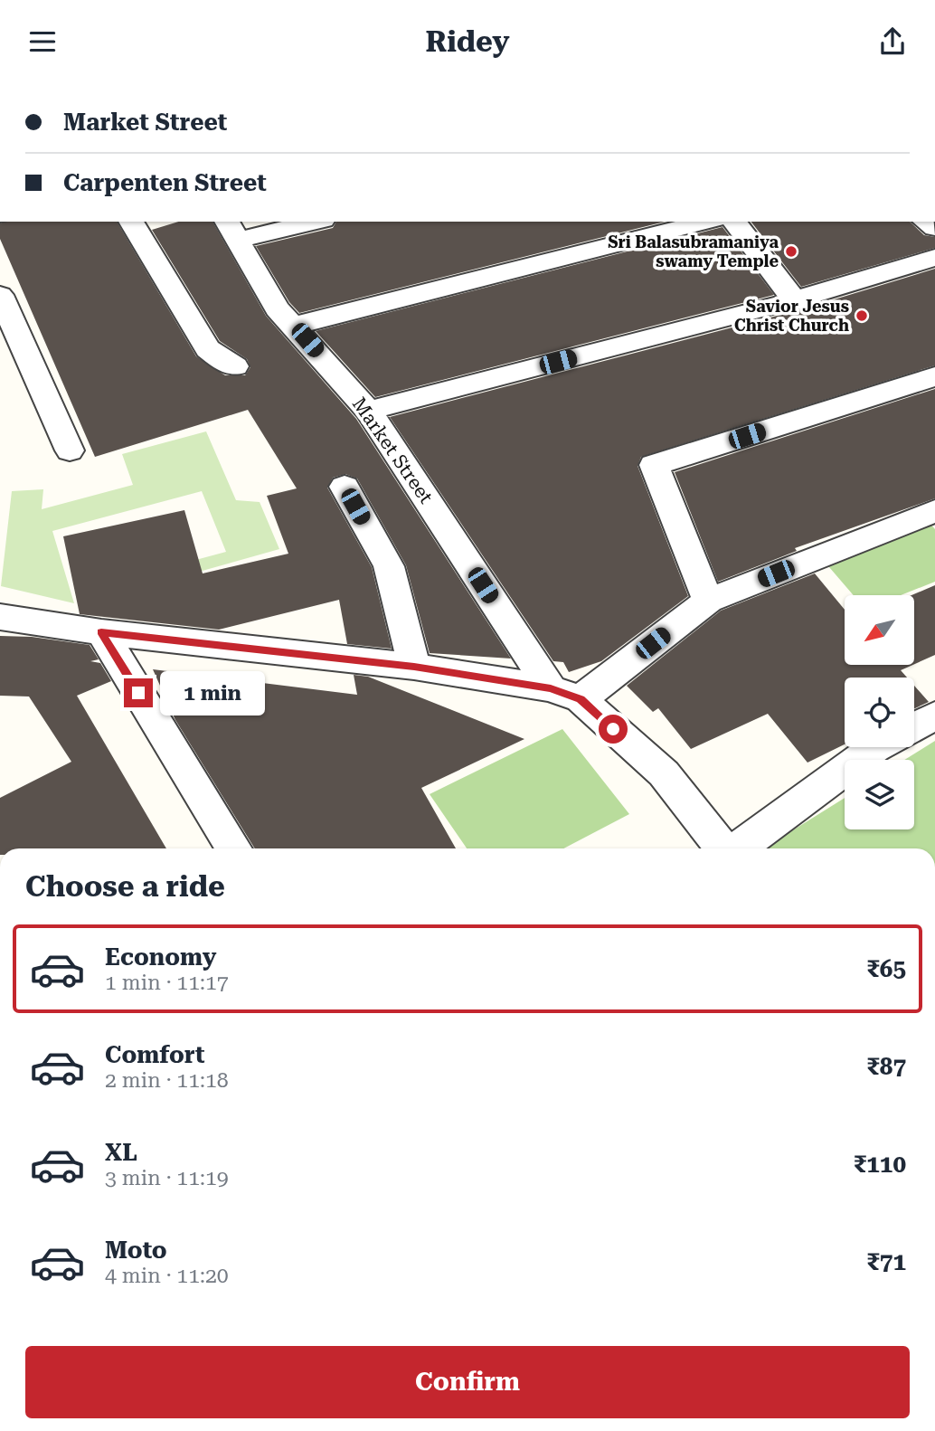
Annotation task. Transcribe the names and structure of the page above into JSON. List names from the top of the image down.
{
  "streets": {
    "street": ["Market Street"]
  },
  "places": ["Sri Balasubramaniya swamy Temple", "Savior Jesus Christ Church"],
  "north": "bottom left",
  "page": {
    "header": "Ridey",
    "banner": ["Market Street", "Carpenten Street"],
    "bubble": "1 min",
    "heading": "Choose a ride",
    "list": [
      {
        "name": "Economy",
        "note": "1 min · 11:17",
        "value": "₹65"
      },
      {
        "name": "Comfort",
        "note": "2 min · 11:18",
        "value": "₹87"
      },
      {
        "name": "XL",
        "note": "3 min · 11:19",
        "value": "₹110"
      },
      {
        "name": "Moto",
        "note": "4 min · 11:20",
        "value": "₹71"
      }
    ],
    "buttons": "Confirm"
  }
}
